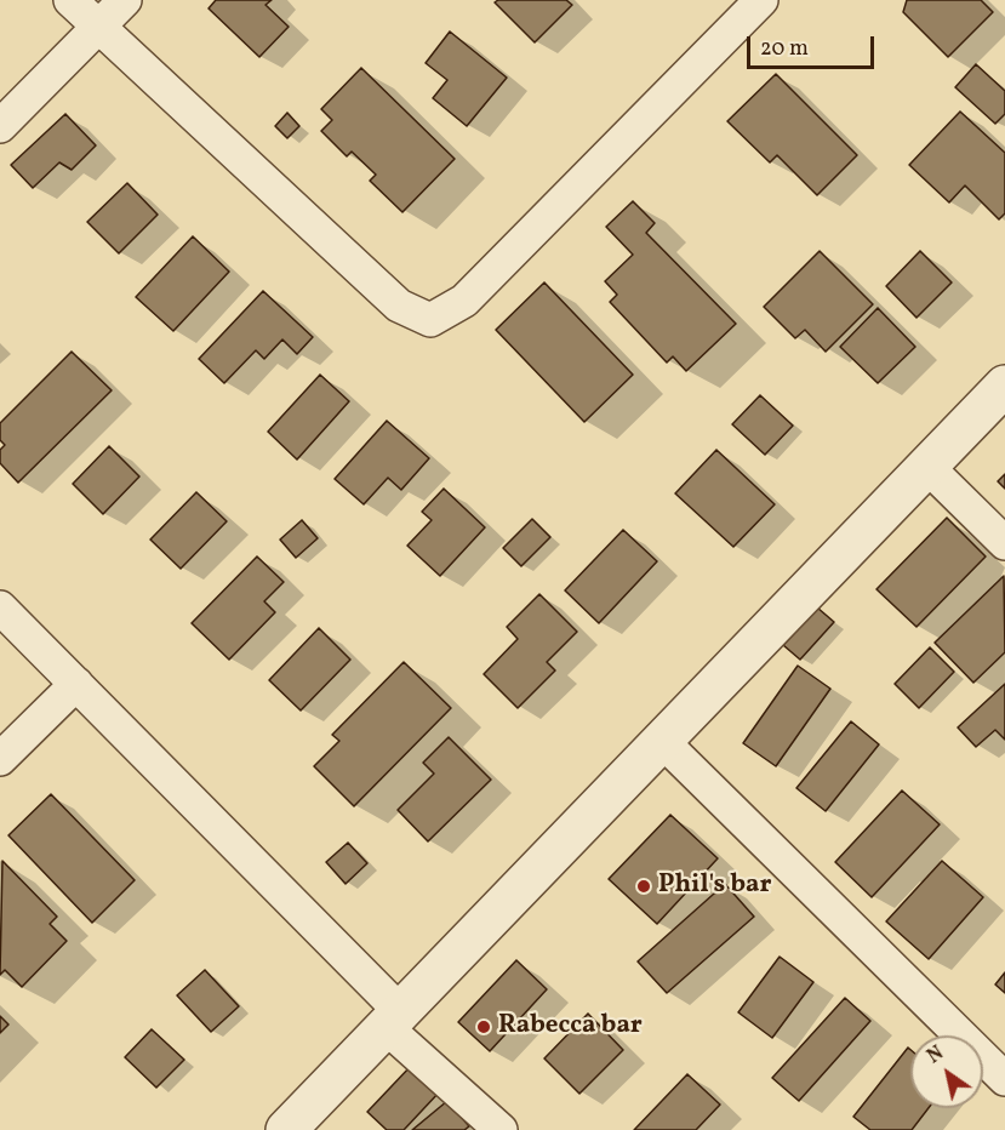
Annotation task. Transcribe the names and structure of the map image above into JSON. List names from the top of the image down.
{
  "places": ["Phil's bar", "Rabecca bar"],
  "scale_bar": "20 m",
  "north": "top left"
}
